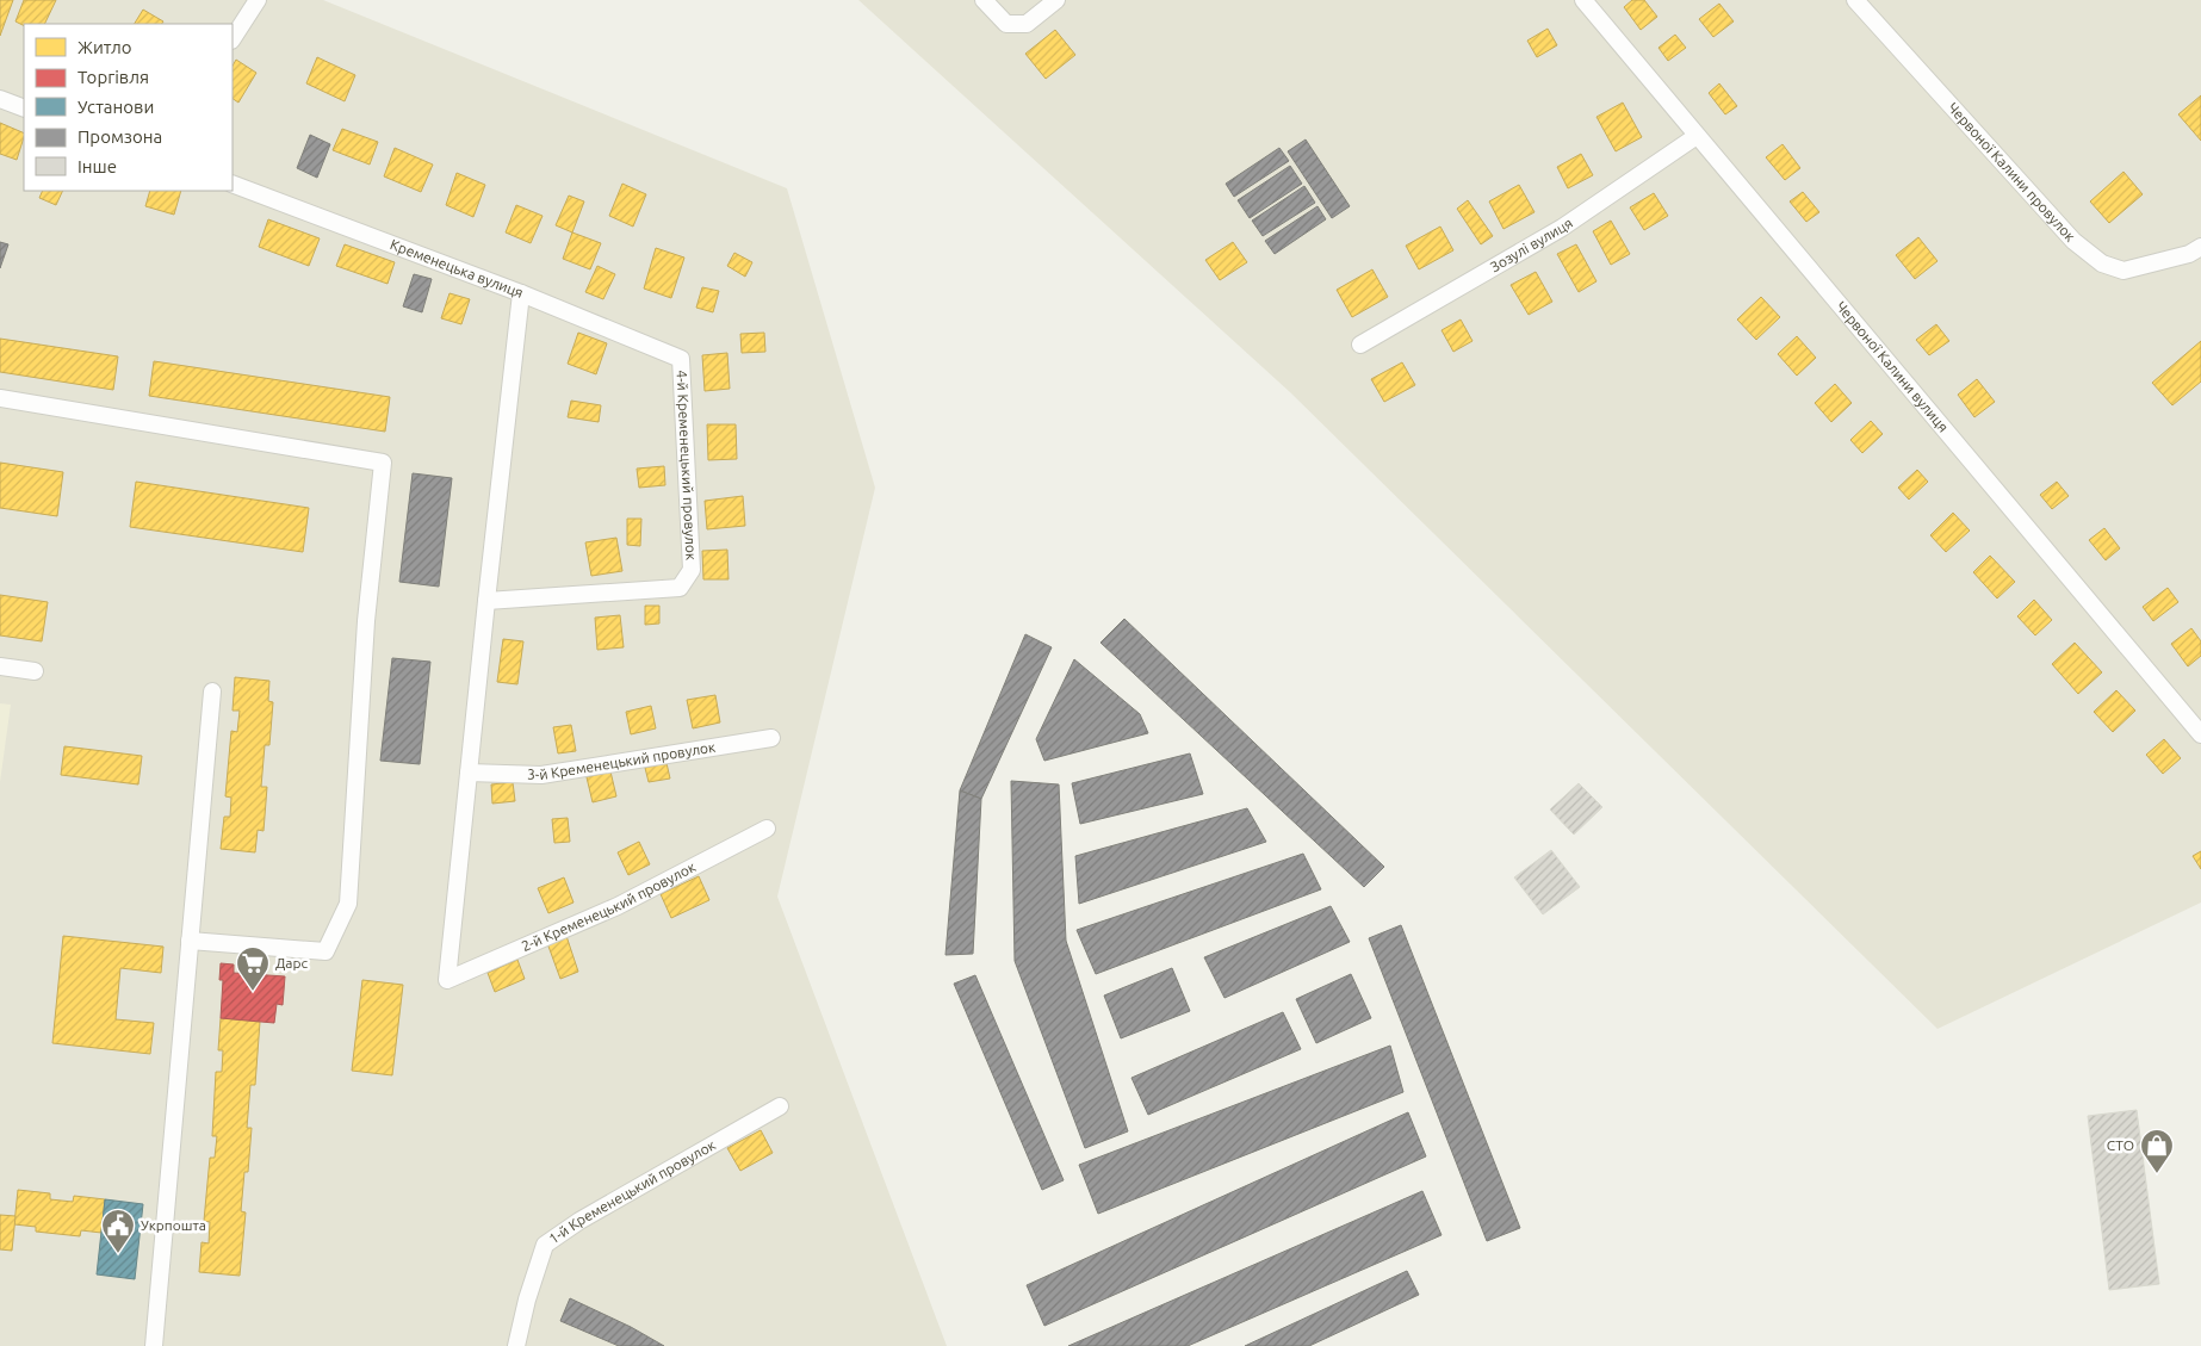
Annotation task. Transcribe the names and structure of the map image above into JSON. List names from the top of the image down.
{
  "streets": {
    "street": [
      "Червоної Калини провулок",
      "Зозулі вулиця",
      "Кременецька вулиця",
      "Червоної Калини вулиця",
      "4-й Кременецький провулок",
      "3-й Кременецький провулок",
      "2-й Кременецький провулок",
      "1-й Кременецький провулок"
    ]
  },
  "crossings": [
    ["Зозулі вулиця", "Червоної Калини вулиця"],
    ["Кременецька вулиця", "4-й Кременецький провулок"],
    ["3-й Кременецький провулок", "2-й Кременецький провулок"]
  ],
  "places": {
    "supermarket": ["Дарс"],
    "shop": ["СТО"],
    "public building": ["Укрпошта"]
  },
  "legend": [
    "Житло",
    "Торгівля",
    "Установи",
    "Промзона",
    "Інше"
  ]
}
